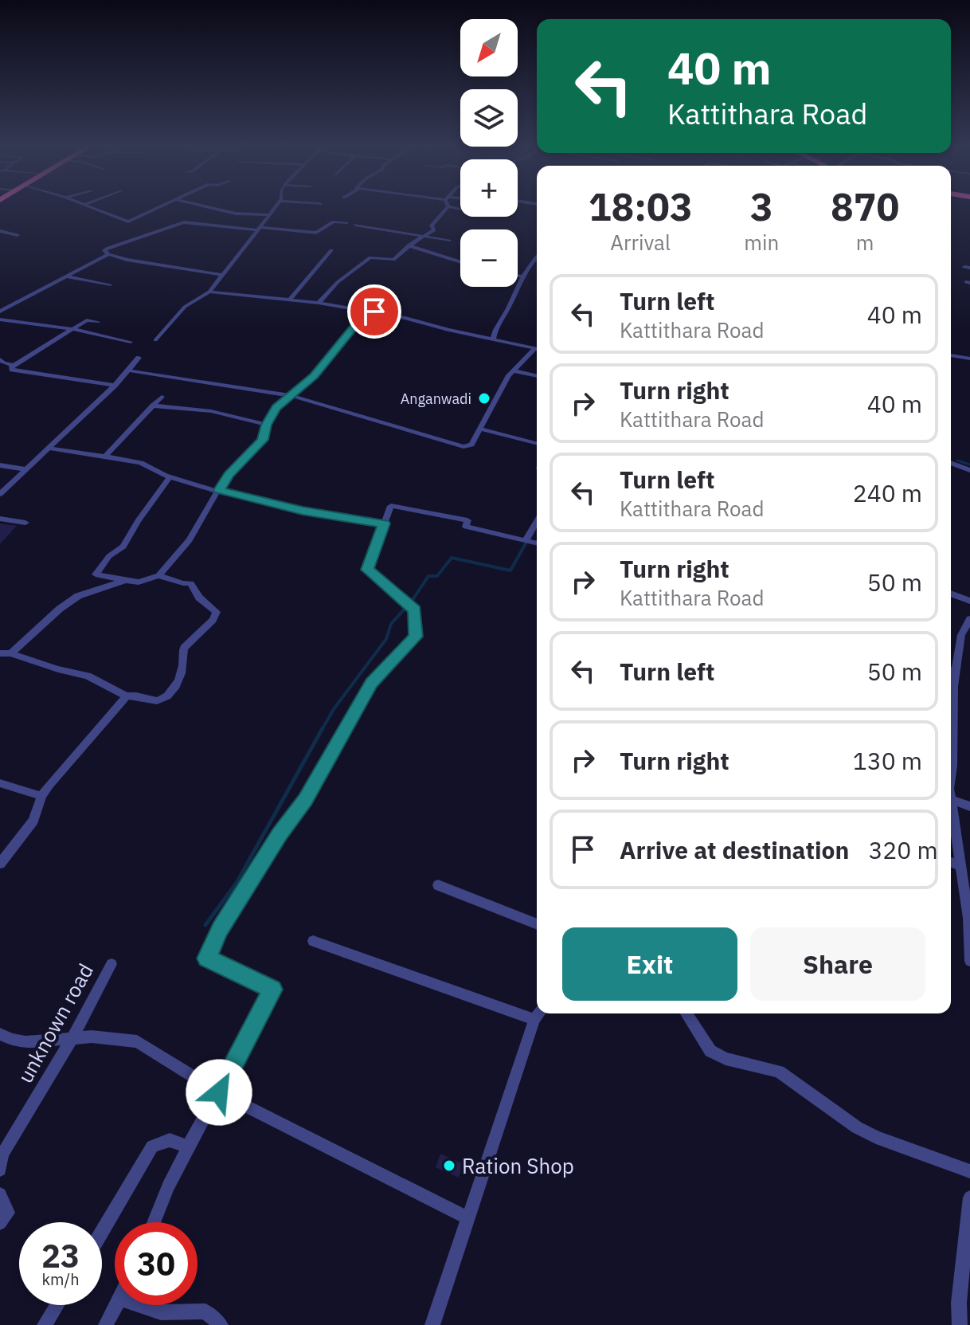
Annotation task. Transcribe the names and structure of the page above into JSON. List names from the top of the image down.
{
  "streets": {
    "street": ["unknown road"]
  },
  "places": ["Anganwadi", "Ration Shop"],
  "north": "bottom left",
  "page": {
    "map_buttons": ["+", "−"],
    "turn": ["40 m", "Kattithara Road"],
    "eta": [
      "18:03",
      "Arrival",
      "3",
      "min",
      "870",
      "m"
    ],
    "list": [
      {
        "name": "Turn left",
        "note": "Kattithara Road",
        "value": "40 m"
      },
      {
        "name": "Turn right",
        "note": "Kattithara Road",
        "value": "40 m"
      },
      {
        "name": "Turn left",
        "note": "Kattithara Road",
        "value": "240 m"
      },
      {
        "name": "Turn right",
        "note": "Kattithara Road",
        "value": "50 m"
      },
      {
        "name": "Turn left",
        "value": "50 m"
      },
      {
        "name": "Turn right",
        "value": "130 m"
      },
      {
        "name": "Arrive at destination",
        "value": "320 m"
      }
    ],
    "buttons": ["Exit", "Share"],
    "speed": "23 km/h",
    "limit": "30"
  }
}
